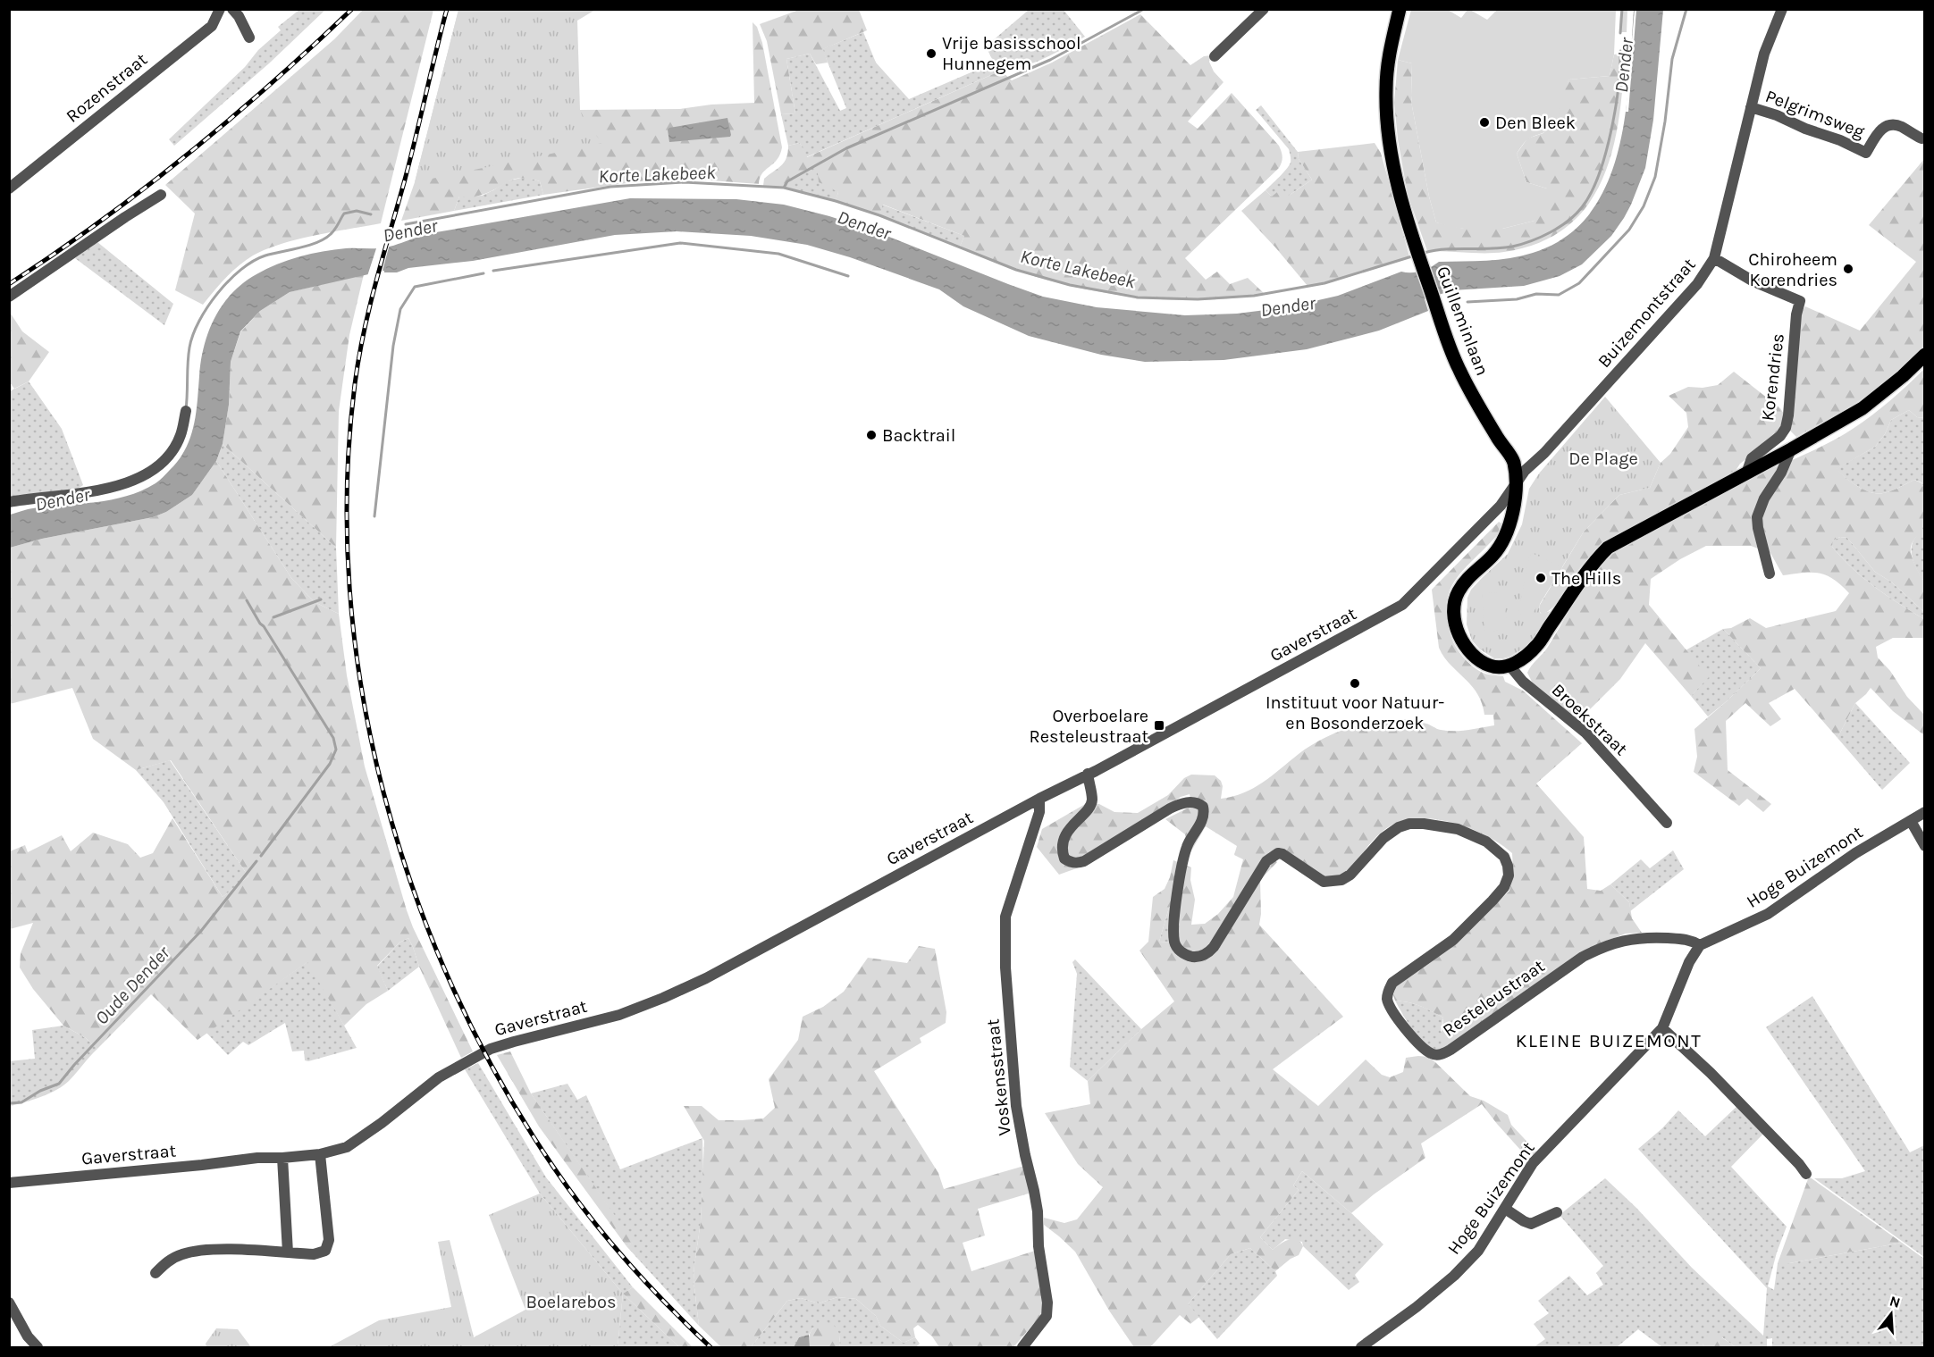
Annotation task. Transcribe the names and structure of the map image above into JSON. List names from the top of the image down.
{
  "streets": {
    "main road": ["Guilleminlaan"],
    "street": [
      "Rozenstraat",
      "Pelgrimsweg",
      "Buizemontstraat",
      "Korendries",
      "Gaverstraat",
      "Broekstraat",
      "Hoge Buizemont",
      "Resteleustraat",
      "Voskensstraat"
    ]
  },
  "crossings": [
    ["Pelgrimsweg", "Buizemontstraat"],
    ["Buizemontstraat", "Guilleminlaan"],
    ["Buizemontstraat", "Korendries"],
    ["Buizemontstraat", "Gaverstraat"],
    ["Guilleminlaan", "Gaverstraat"],
    ["Guilleminlaan", "Broekstraat"],
    ["Gaverstraat", "Resteleustraat"],
    ["Gaverstraat", "Voskensstraat"],
    ["Hoge Buizemont", "Resteleustraat"]
  ],
  "districts": ["KLEINE BUIZEMONT"],
  "water": ["Dender", "Korte Lakebeek", "Oude Dender"],
  "parks": ["De Plage", "Boelarebos"],
  "places": {
    "other": [
      "Vrije basisschool Hunnegem",
      "Den Bleek",
      "Chiroheem Korendries",
      "Backtrail",
      "The Hills",
      "Instituut voor Natuur- en Bosonderzoek"
    ],
    "transit": ["Overboelare Resteleustraat"]
  },
  "north": "top"
}
